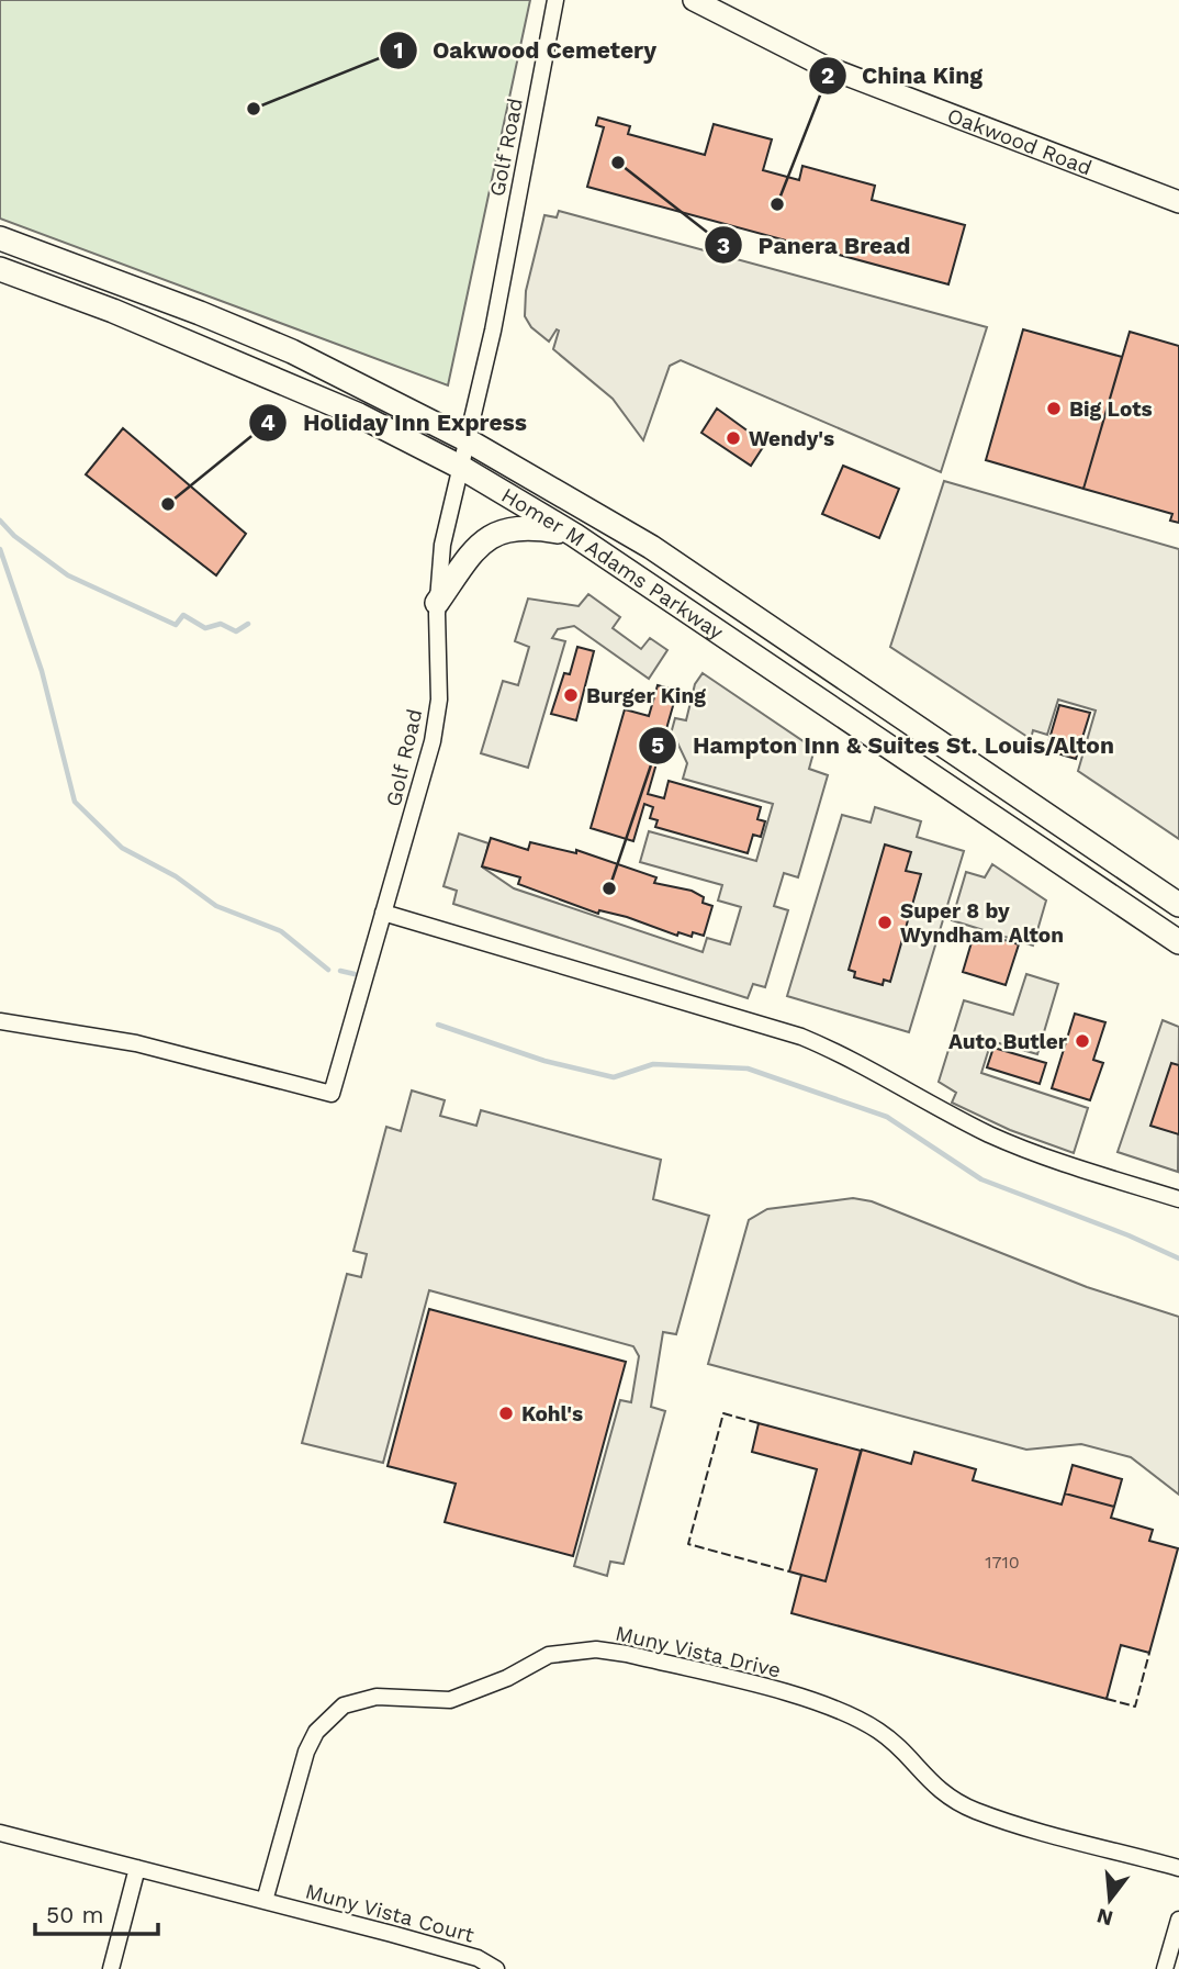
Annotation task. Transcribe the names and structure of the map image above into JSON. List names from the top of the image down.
{
  "streets": {
    "main road": ["Homer M Adams Parkway"],
    "street": [
      "Oakwood Road",
      "Golf Road",
      "Muny Vista Drive",
      "Muny Vista Court"
    ]
  },
  "crossings": [
    ["Golf Road", "Homer M Adams Parkway"],
    ["Muny Vista Drive", "Muny Vista Court"]
  ],
  "places": [
    "Oakwood Cemetery",
    "Panera Bread",
    "China King",
    "Big Lots",
    "Wendy's",
    "Holiday Inn Express",
    "Burger King",
    "Hampton Inn & Suites St. Louis/Alton",
    "Super 8 by Wyndham Alton",
    "Auto Butler",
    "Kohl's"
  ],
  "house_numbers": ["1710"],
  "scale_bar": "50 m",
  "north": "bottom"
}
